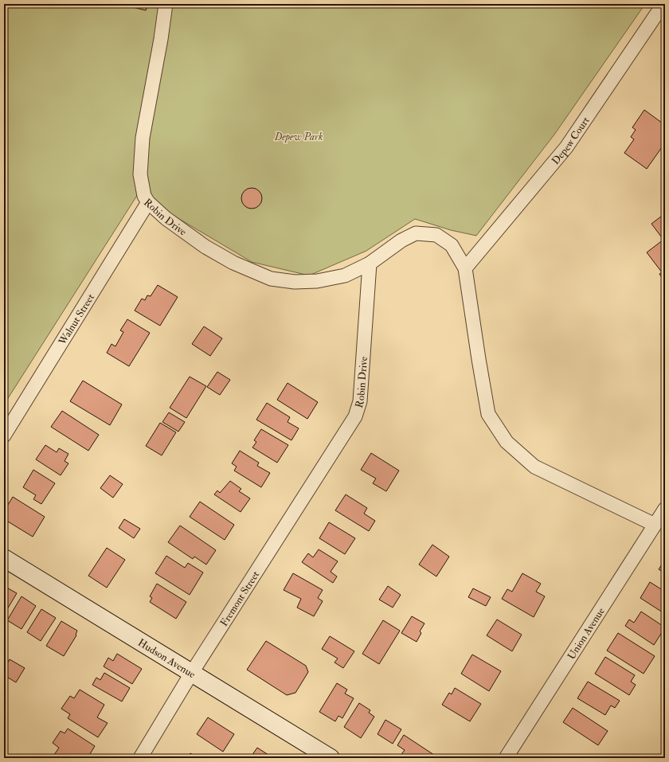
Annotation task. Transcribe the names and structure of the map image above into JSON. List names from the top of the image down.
{
  "streets": {
    "street": [
      "Depew Court",
      "Robin Drive",
      "Walnut Street",
      "Fremont Street",
      "Union Avenue",
      "Hudson Avenue"
    ]
  },
  "crossings": [
    ["Depew Court", "Robin Drive"],
    ["Robin Drive", "Walnut Street"],
    ["Robin Drive", "Fremont Street"],
    ["Fremont Street", "Hudson Avenue"]
  ],
  "parks": ["Depew Park"]
}
